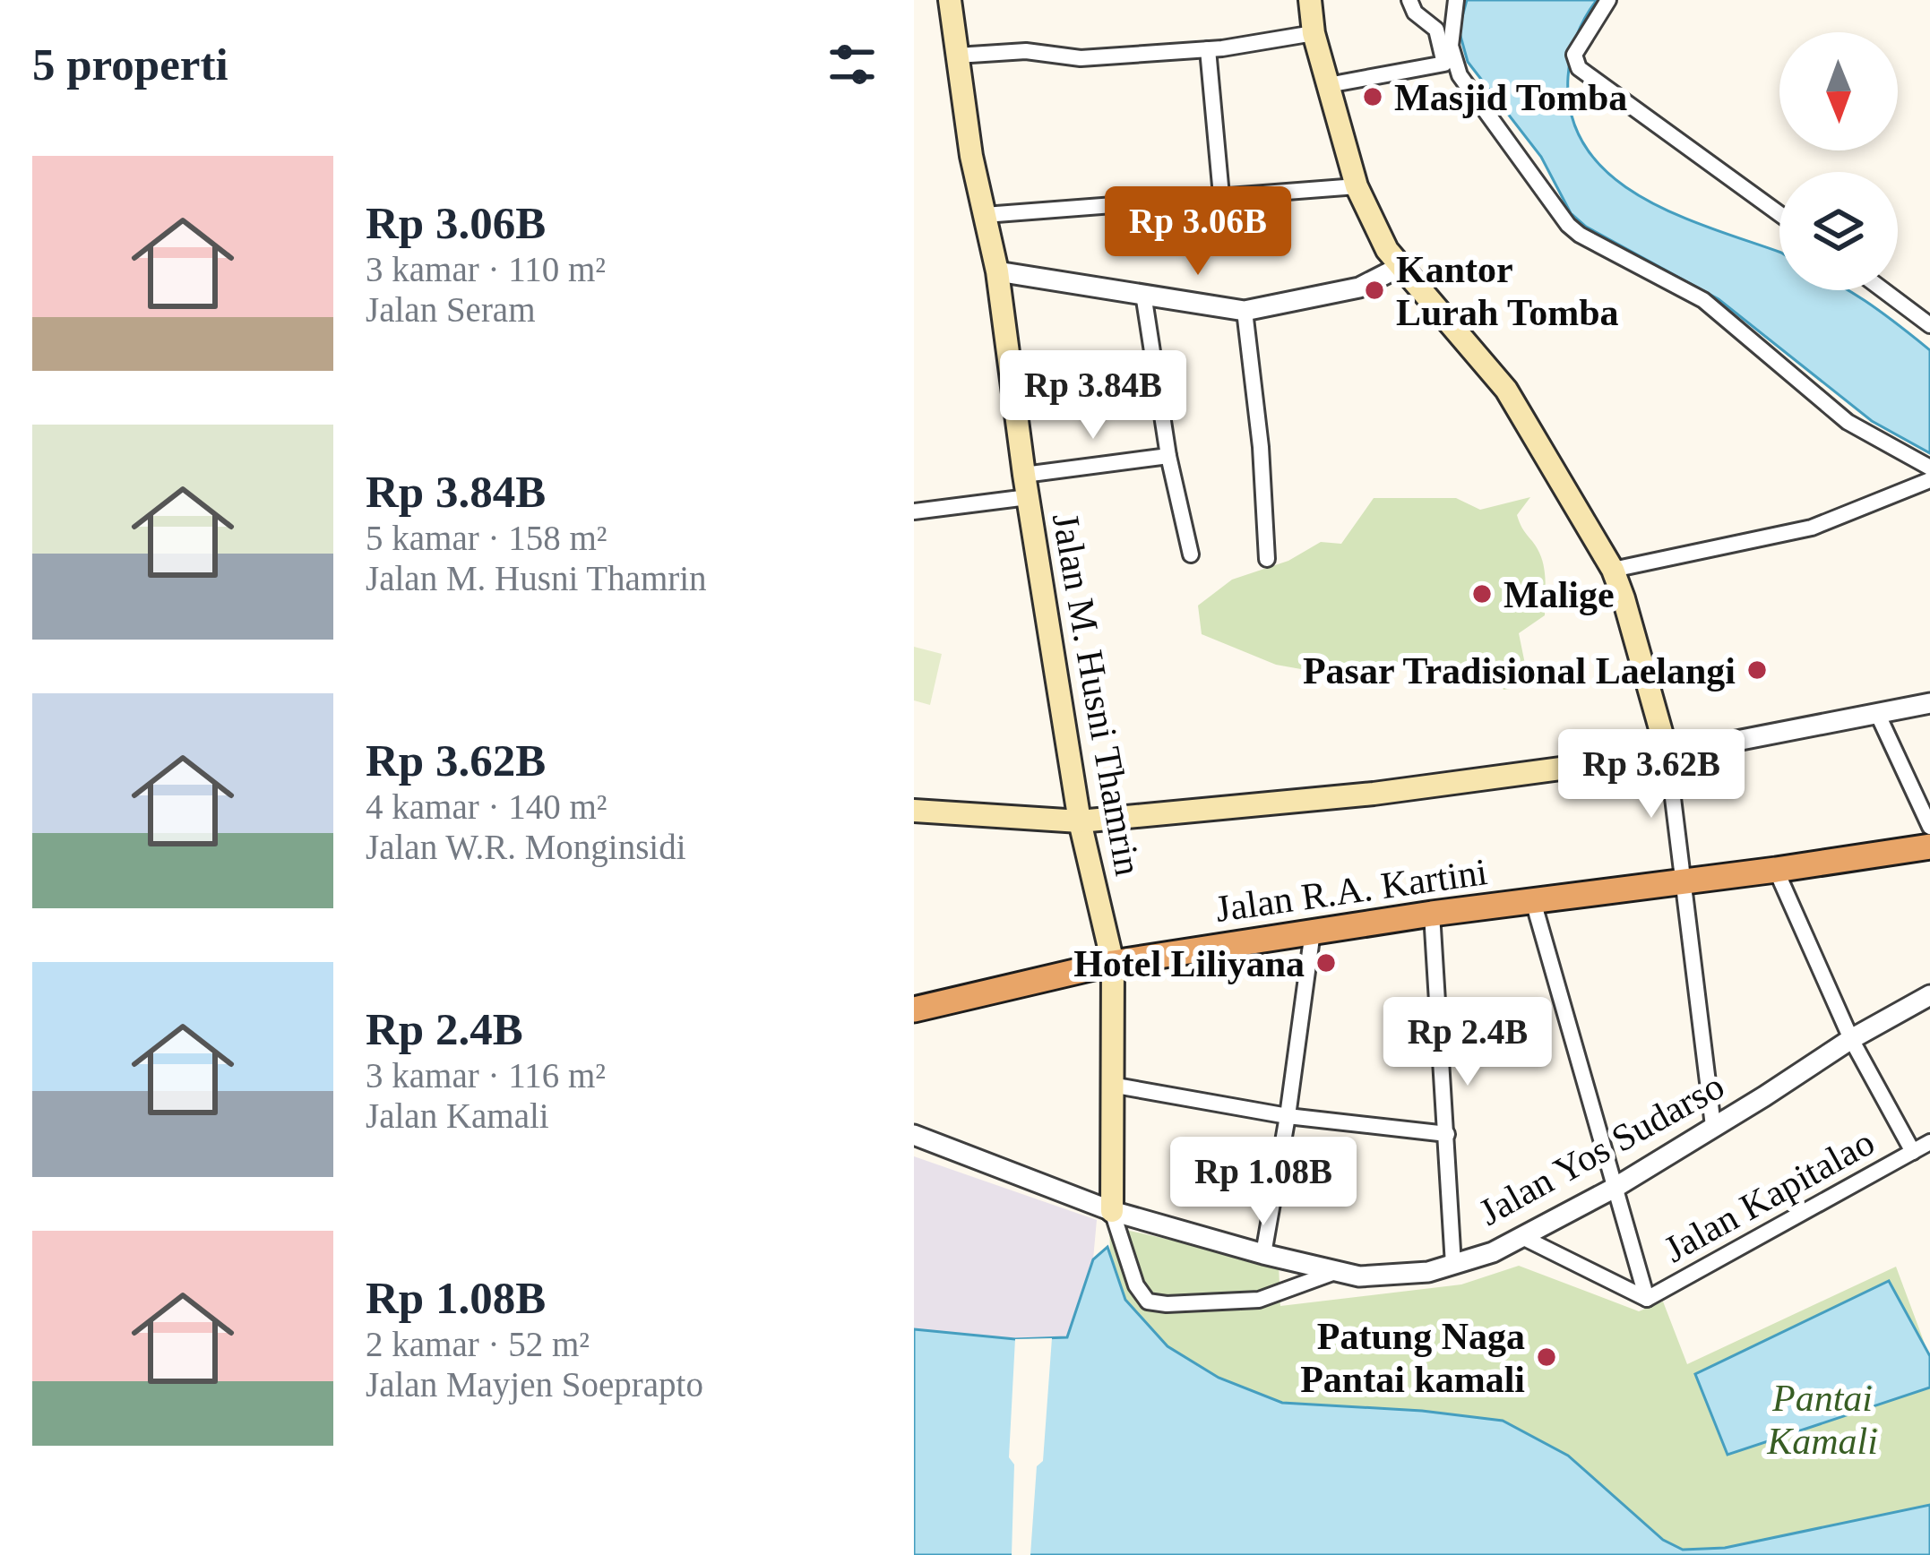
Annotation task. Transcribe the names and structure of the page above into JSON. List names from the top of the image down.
{
  "streets": {
    "highway": ["Jalan R.A. Kartini"],
    "main road": ["Jalan M. Husni Thamrin"],
    "street": ["Jalan Yos Sudarso", "Jalan Kapitalao"]
  },
  "crossings": [
    ["Jalan M. Husni Thamrin", "Jalan R.A. Kartini"],
    ["Jalan M. Husni Thamrin", "Jalan Yos Sudarso"],
    ["Jalan Yos Sudarso", "Jalan Kapitalao"]
  ],
  "parks": ["Pantai Kamali"],
  "places": [
    "Masjid Tomba",
    "Kantor Lurah Tomba",
    "Malige",
    "Pasar Tradisional Laelangi",
    "Hotel Liliyana",
    "Patung Naga Pantai kamali"
  ],
  "north": "bottom",
  "page": {
    "heading": "5 properti",
    "list": [
      {
        "name": "Rp 3.06B",
        "note": "3 kamar · 110 m² · Jalan Seram"
      },
      {
        "name": "Rp 3.84B",
        "note": "5 kamar · 158 m² · Jalan M. Husni Thamrin"
      },
      {
        "name": "Rp 3.62B",
        "note": "4 kamar · 140 m² · Jalan W.R. Monginsidi"
      },
      {
        "name": "Rp 2.4B",
        "note": "3 kamar · 116 m² · Jalan Kamali"
      },
      {
        "name": "Rp 1.08B",
        "note": "2 kamar · 52 m² · Jalan Mayjen Soeprapto"
      }
    ],
    "price": [
      "Rp 3.06B",
      "Rp 3.84B",
      "Rp 3.62B",
      "Rp 2.4B",
      "Rp 1.08B"
    ]
  }
}
